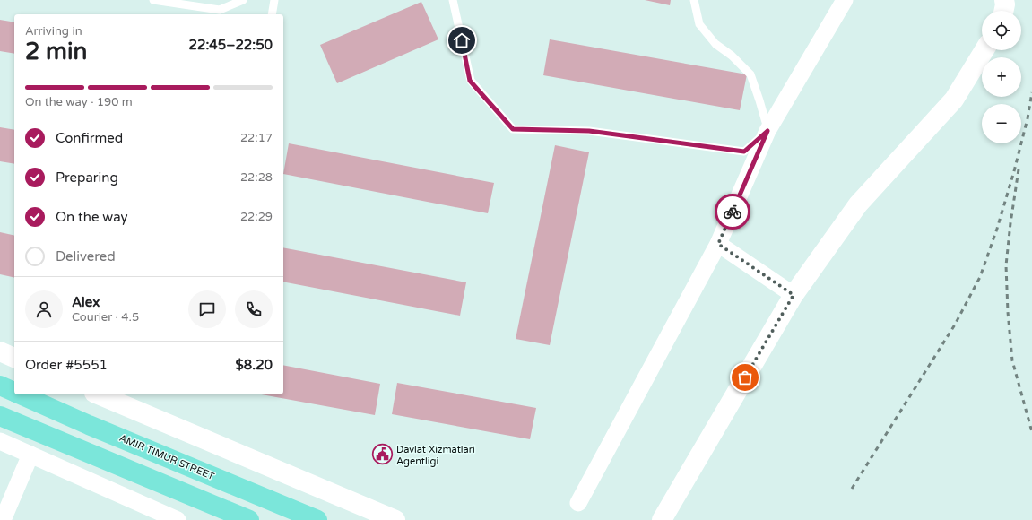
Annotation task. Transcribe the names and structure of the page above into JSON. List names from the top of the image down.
{
  "streets": {
    "highway": ["AMIR TIMUR STREET"]
  },
  "places": {
    "public building": ["Davlat Xizmatlari Agentligi"]
  },
  "page": {
    "map_buttons": ["+", "−"],
    "heading": ["2 min", "Arriving in", "22:45–22:50"],
    "panel": [
      "Alex",
      "Courier · 4.5",
      "Order #5551",
      "$8.20"
    ],
    "bar": "On the way · 190 m",
    "list": [
      ["Confirmed", "22:17"],
      ["Preparing", "22:28"],
      ["On the way", "22:29"],
      "Delivered"
    ]
  }
}
